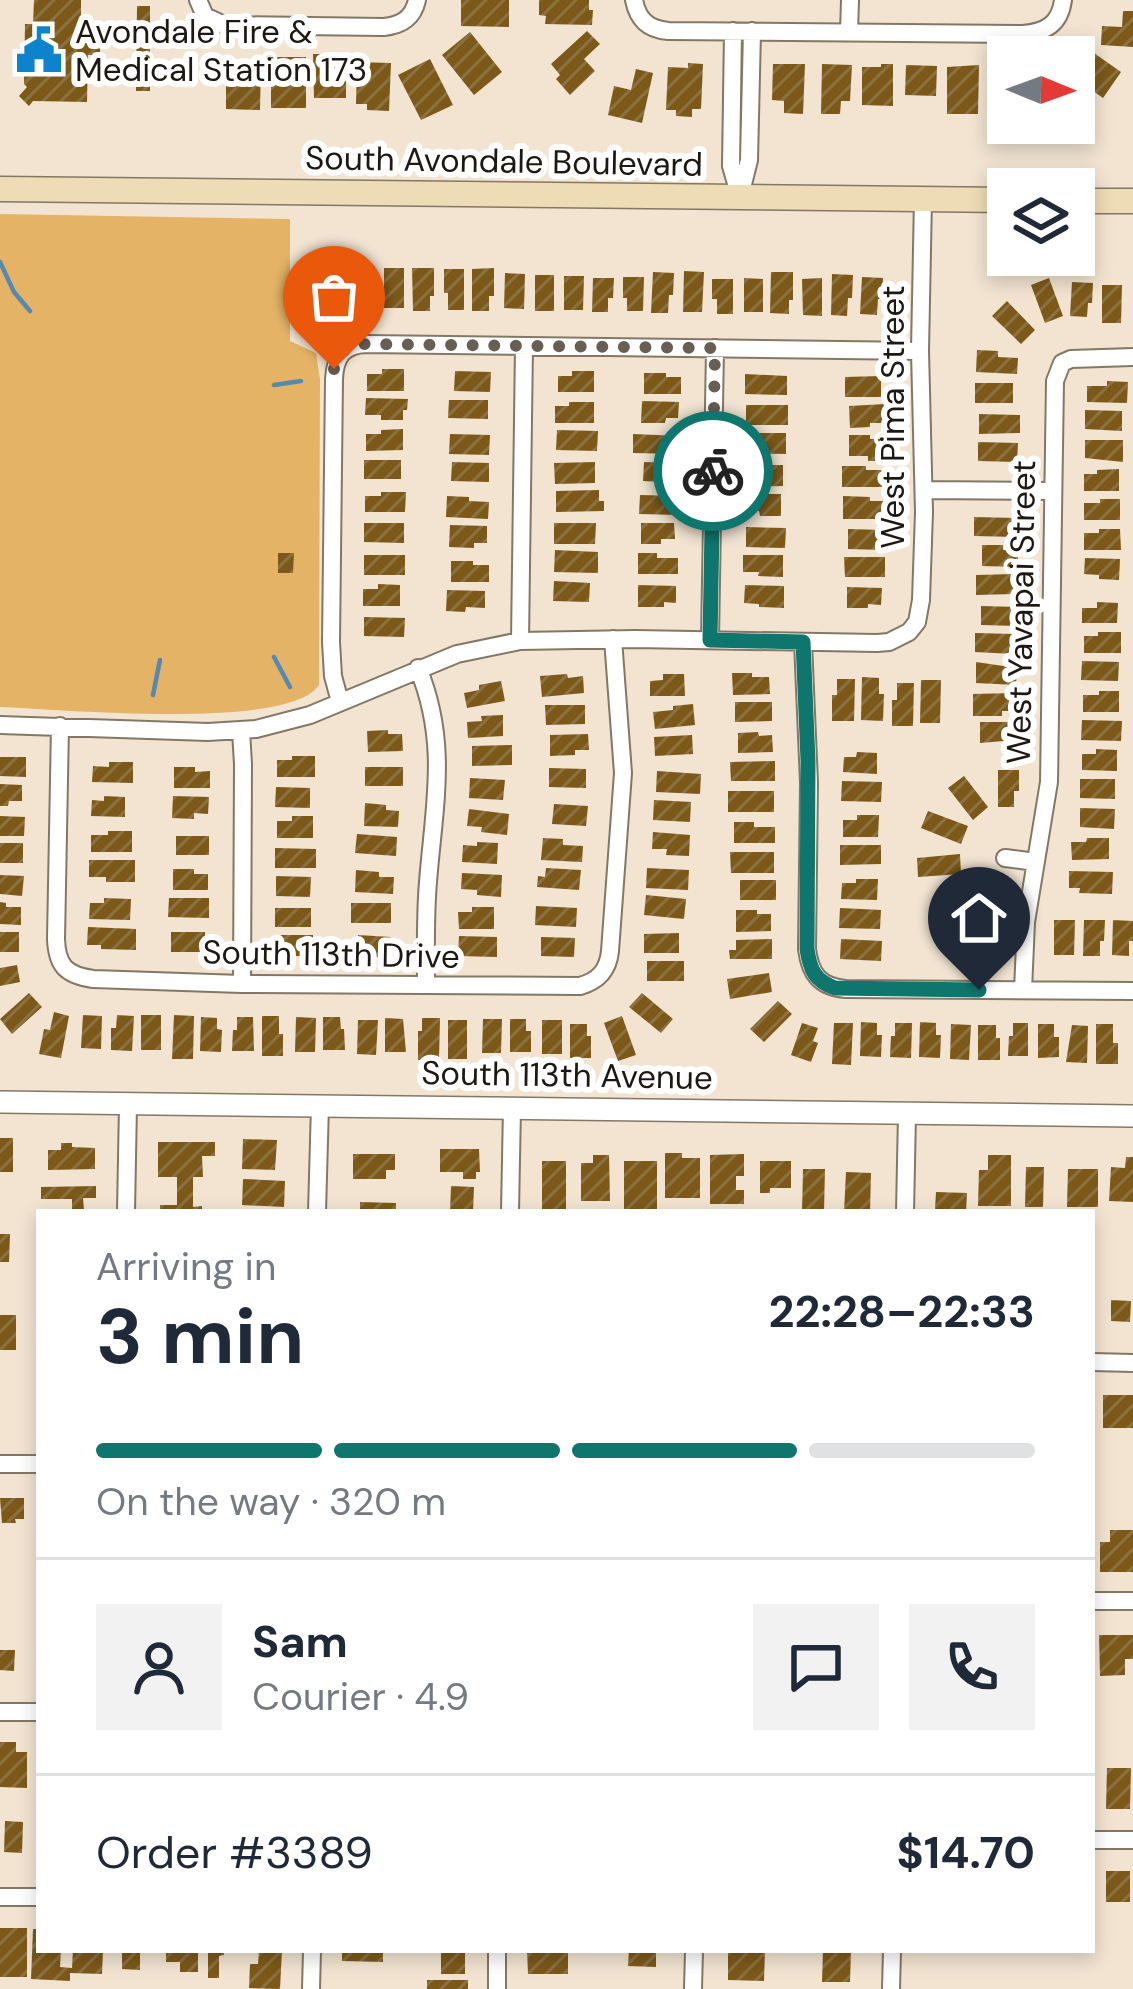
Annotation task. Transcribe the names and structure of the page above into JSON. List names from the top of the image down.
{
  "streets": {
    "main road": ["South Avondale Boulevard"],
    "street": [
      "West Pima Street",
      "West Yavapai Street",
      "South 113th Drive",
      "South 113th Avenue"
    ]
  },
  "crossings": [
    ["South Avondale Boulevard", "West Pima Street"]
  ],
  "places": {
    "public building": ["Avondale Fire & Medical Station 173"]
  },
  "north": "right",
  "page": {
    "heading": ["3 min", "Arriving in", "22:28–22:33"],
    "panel": [
      "Sam",
      "Courier · 4.9",
      "Order #3389",
      "$14.70"
    ],
    "bar": "On the way · 320 m"
  }
}
